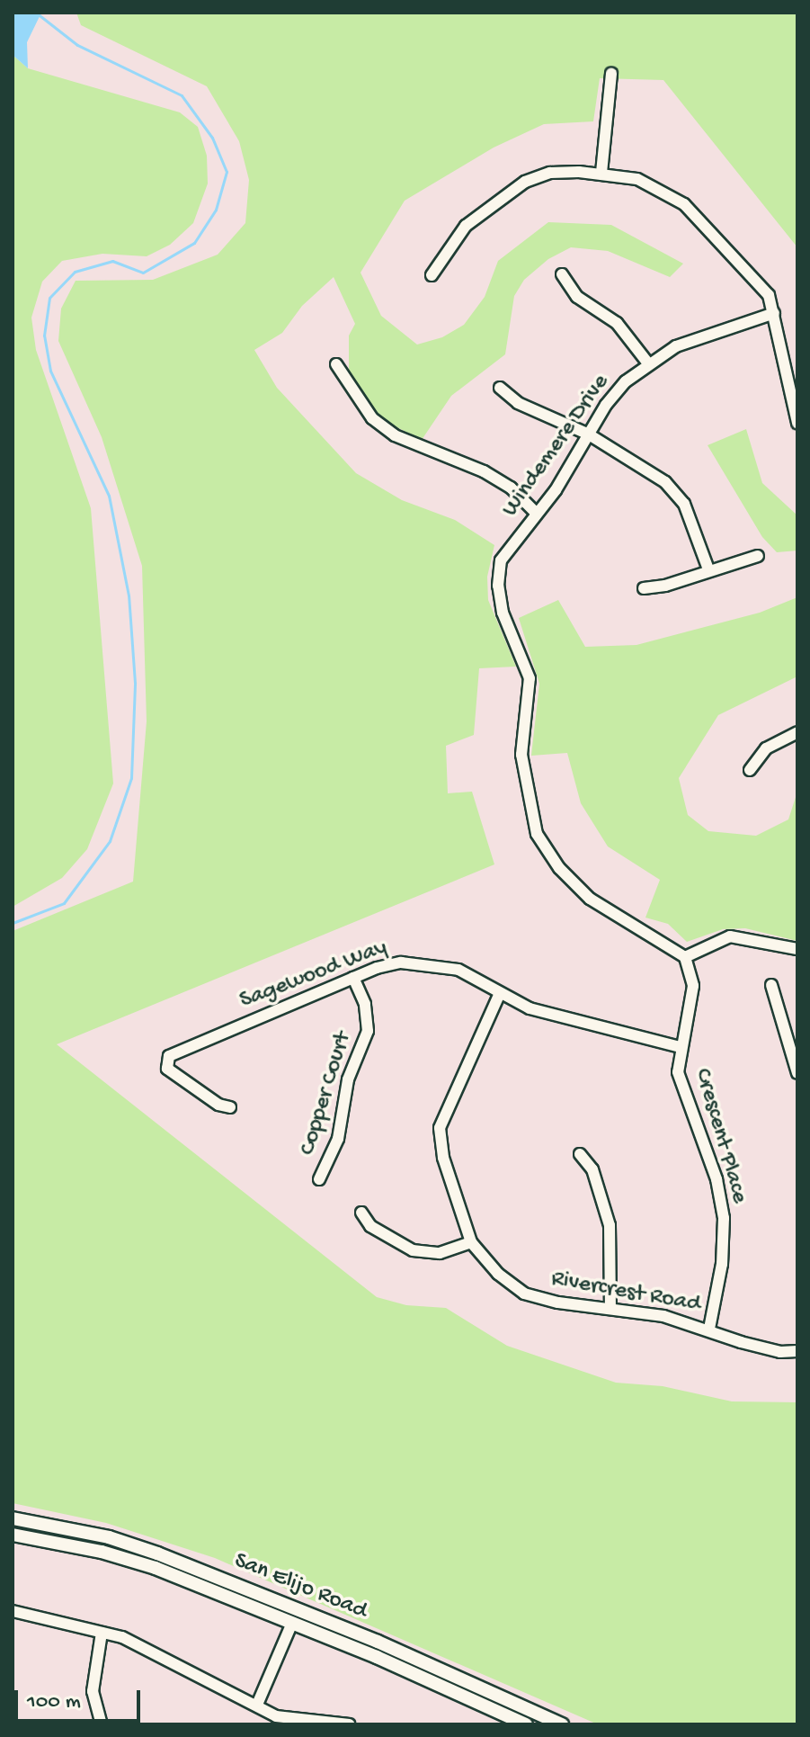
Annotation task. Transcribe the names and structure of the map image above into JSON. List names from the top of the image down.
{
  "streets": {
    "main road": ["San Elijo Road"],
    "street": [
      "Windemere Drive",
      "Sagewood Way",
      "Copper Court",
      "Crescent Place",
      "Rivercrest Road"
    ]
  },
  "crossings": [
    ["Windemere Drive", "Crescent Place"],
    ["Sagewood Way", "Copper Court"],
    ["Sagewood Way", "Crescent Place"],
    ["Sagewood Way", "Rivercrest Road"],
    ["Crescent Place", "Rivercrest Road"]
  ],
  "scale_bar": "100 m"
}
